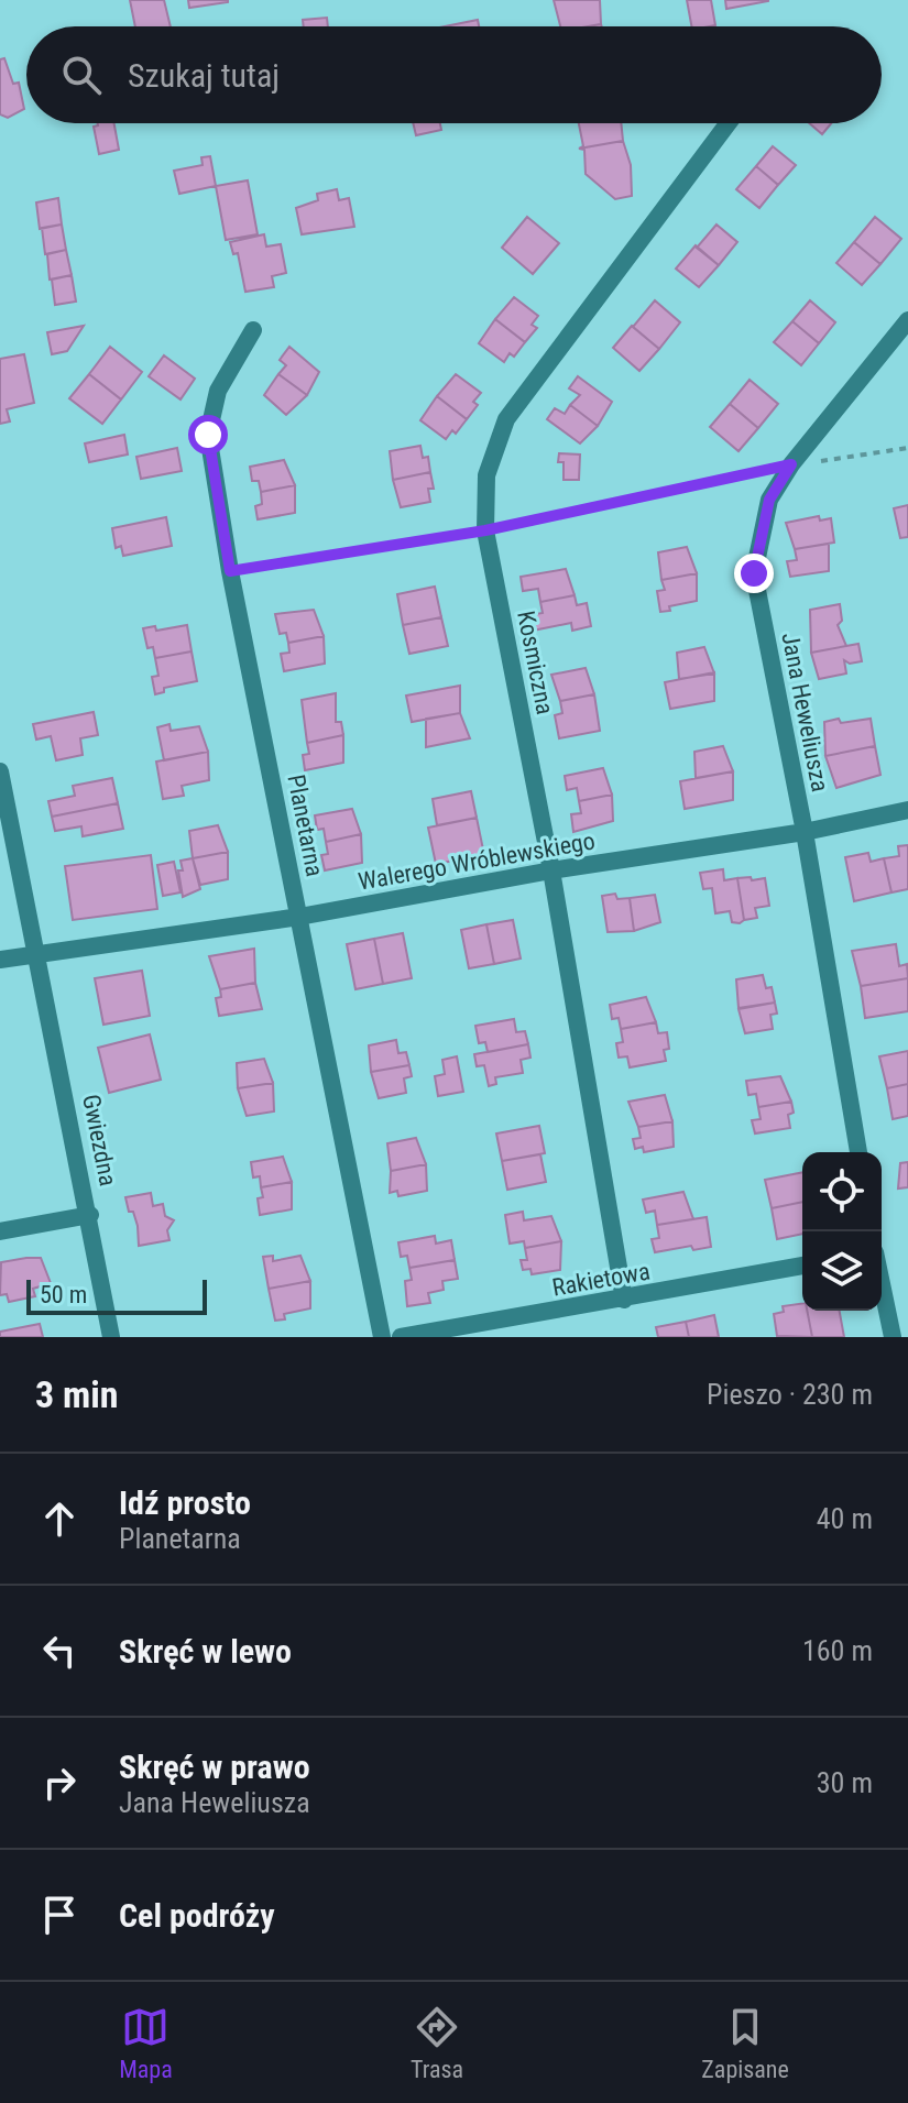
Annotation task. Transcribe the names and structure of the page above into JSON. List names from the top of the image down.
{
  "streets": {
    "street": [
      "Kosmiczna",
      "Jana Heweliusza",
      "Planetarna",
      "Walerego Wróblewskiego",
      "Gwiezdna",
      "Rakietowa"
    ]
  },
  "crossings": [
    ["Kosmiczna", "Walerego Wróblewskiego"],
    ["Kosmiczna", "Rakietowa"],
    ["Jana Heweliusza", "Walerego Wróblewskiego"],
    ["Planetarna", "Walerego Wróblewskiego"],
    ["Walerego Wróblewskiego", "Gwiezdna"]
  ],
  "scale_bar": "50 m",
  "page": {
    "search": "Szukaj tutaj",
    "scale": "50 m",
    "heading": ["3 min", "Pieszo · 230 m"],
    "list": [
      ["Idź prosto", "Planetarna", "40 m"],
      ["Skręć w lewo", "160 m"],
      ["Skręć w prawo", "Jana Heweliusza", "30 m"],
      "Cel podróży"
    ],
    "nav": ["Mapa", "Trasa", "Zapisane"]
  }
}
